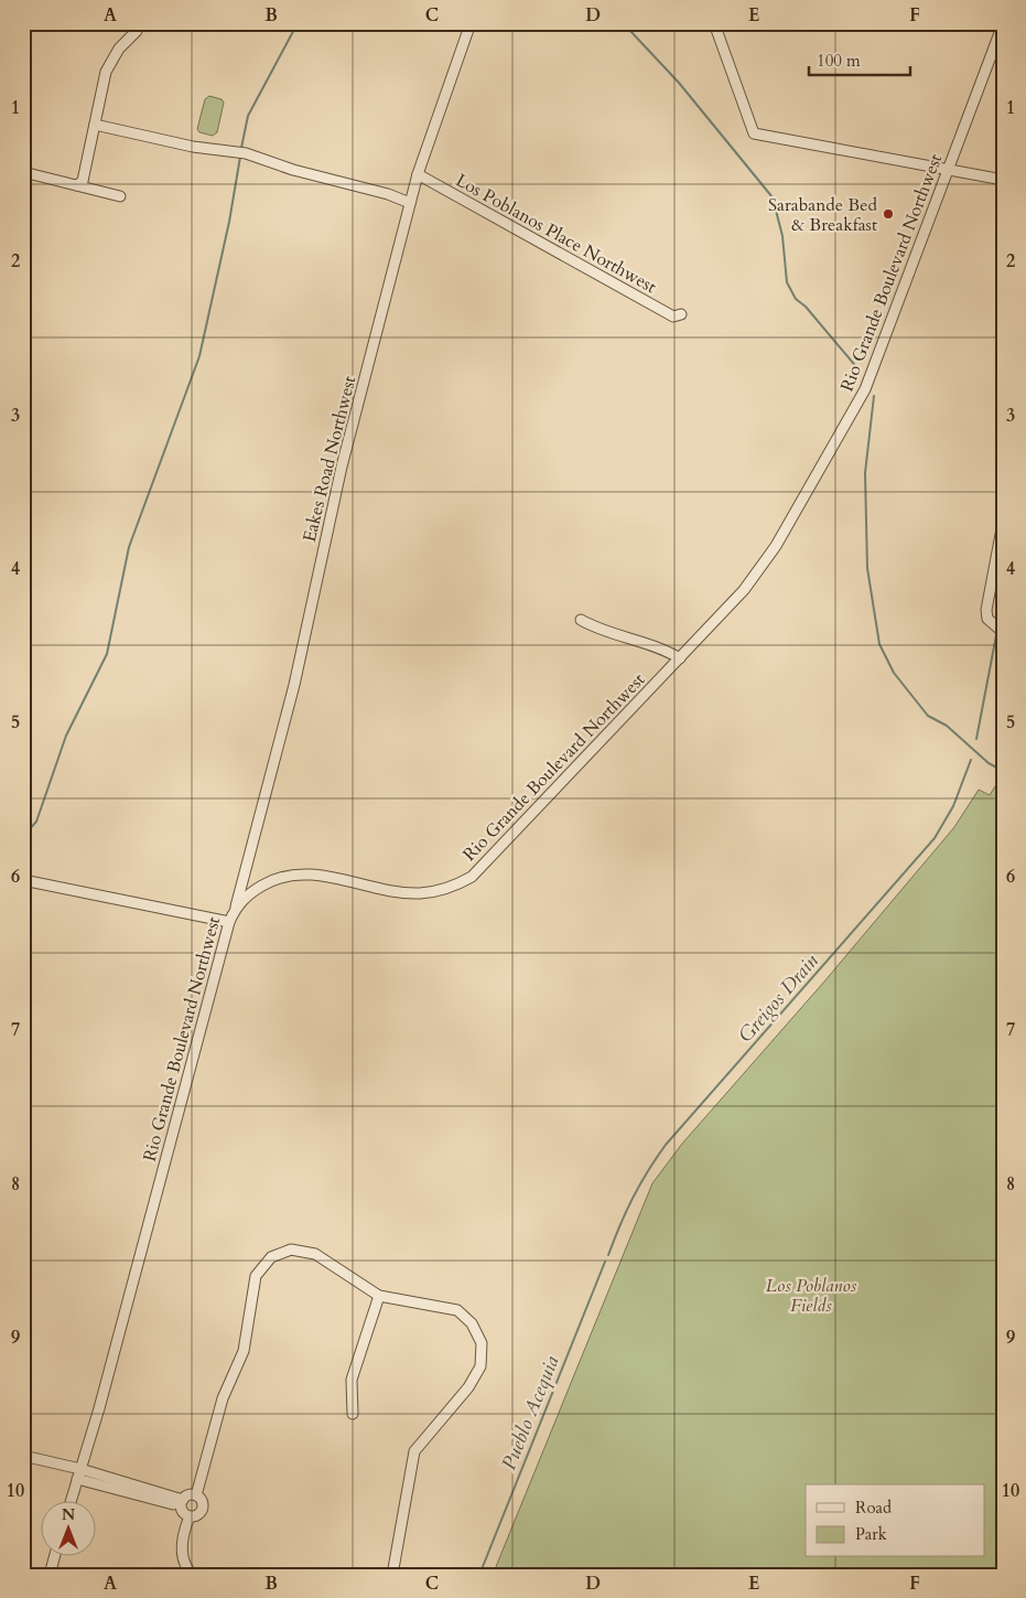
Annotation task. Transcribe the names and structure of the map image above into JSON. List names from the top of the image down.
{
  "streets": {
    "street": ["Los Poblanos Place Northwest", "Rio Grande Boulevard Northwest", "Eakes Road Northwest"]
  },
  "crossings": [
    ["Los Poblanos Place Northwest", "Eakes Road Northwest"],
    ["Rio Grande Boulevard Northwest", "Eakes Road Northwest"]
  ],
  "water": ["Greigos Drain", "Pueblo Acequia"],
  "parks": ["Los Poblanos Fields"],
  "places": ["Sarabande Bed & Breakfast"],
  "legend": ["Road", "Park"],
  "scale_bar": "100 m",
  "north": "top",
  "grid": {
    "columns": [
      "A",
      "B",
      "C",
      "D",
      "E",
      "F"
    ],
    "rows": [
      "1",
      "2",
      "3",
      "4",
      "5",
      "6",
      "7",
      "8",
      "9",
      "10"
    ]
  }
}
